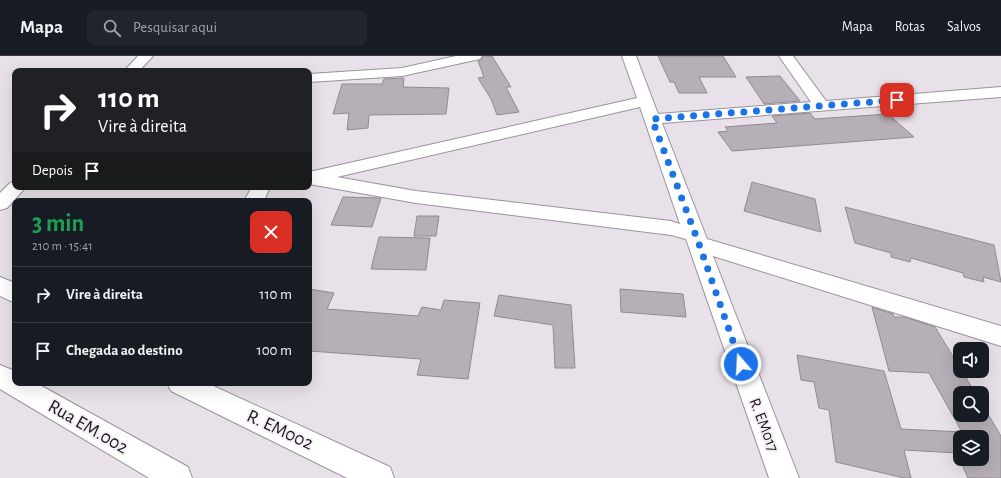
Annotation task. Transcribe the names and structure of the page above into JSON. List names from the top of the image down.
{
  "streets": {
    "street": ["R. EM017", "Rua EM.002", "R. EM002"]
  },
  "page": {
    "header": "Mapa",
    "search": "Pesquisar aqui",
    "nav": ["Mapa", "Rotas", "Salvos"],
    "turn": ["110 m", "Vire à direita"],
    "then": "Depois",
    "heading": ["3 min", "210 m · 15:41"],
    "list": [
      {
        "name": "Vire à direita",
        "value": "110 m"
      },
      {
        "name": "Chegada ao destino",
        "value": "100 m"
      }
    ]
  }
}
